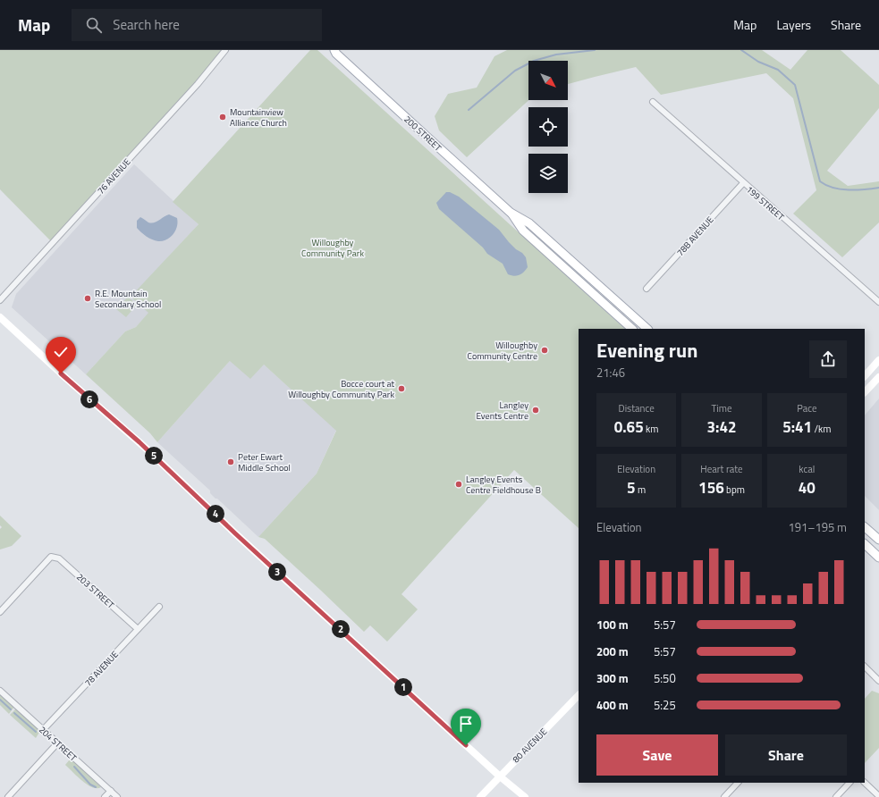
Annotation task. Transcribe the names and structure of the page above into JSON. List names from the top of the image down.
{
  "streets": {
    "main road": ["200 STREET", "80 AVENUE"],
    "street": [
      "76 AVENUE",
      "199 STREET",
      "78B AVENUE",
      "203 STREET",
      "78 AVENUE",
      "204 STREET"
    ]
  },
  "crossings": [
    ["199 STREET", "78B AVENUE"],
    ["203 STREET", "78 AVENUE"],
    ["78 AVENUE", "204 STREET"]
  ],
  "parks": ["Willoughby Community Park"],
  "places": [
    "Mountainview Alliance Church",
    "R.E. Mountain Secondary School",
    "Willoughby Community Centre",
    "Bocce court at Willoughby Community Park",
    "Langley Events Centre",
    "Peter Ewart Middle School",
    "Langley Events Centre Fieldhouse B"
  ],
  "north": "bottom right",
  "page": {
    "header": "Map",
    "search": "Search here",
    "nav": ["Map", "Layers", "Share"],
    "heading": ["Evening run", "21:46"],
    "stats": [
      ["Distance", "0.65 km"],
      ["Time", "3:42"],
      ["Pace", "5:41 /km"],
      ["Elevation", "5 m"],
      ["Heart rate", "156 bpm"],
      ["kcal", "40"]
    ],
    "pins": [
      "6",
      "5",
      "4",
      "3",
      "2",
      "1"
    ],
    "chart": ["Elevation", "191–195 m"],
    "list": [
      {
        "name": "100 m",
        "note": "5:57"
      },
      {
        "name": "200 m",
        "note": "5:57"
      },
      {
        "name": "300 m",
        "note": "5:50"
      },
      {
        "name": "400 m",
        "note": "5:25"
      }
    ],
    "buttons": ["Save", "Share"]
  }
}
